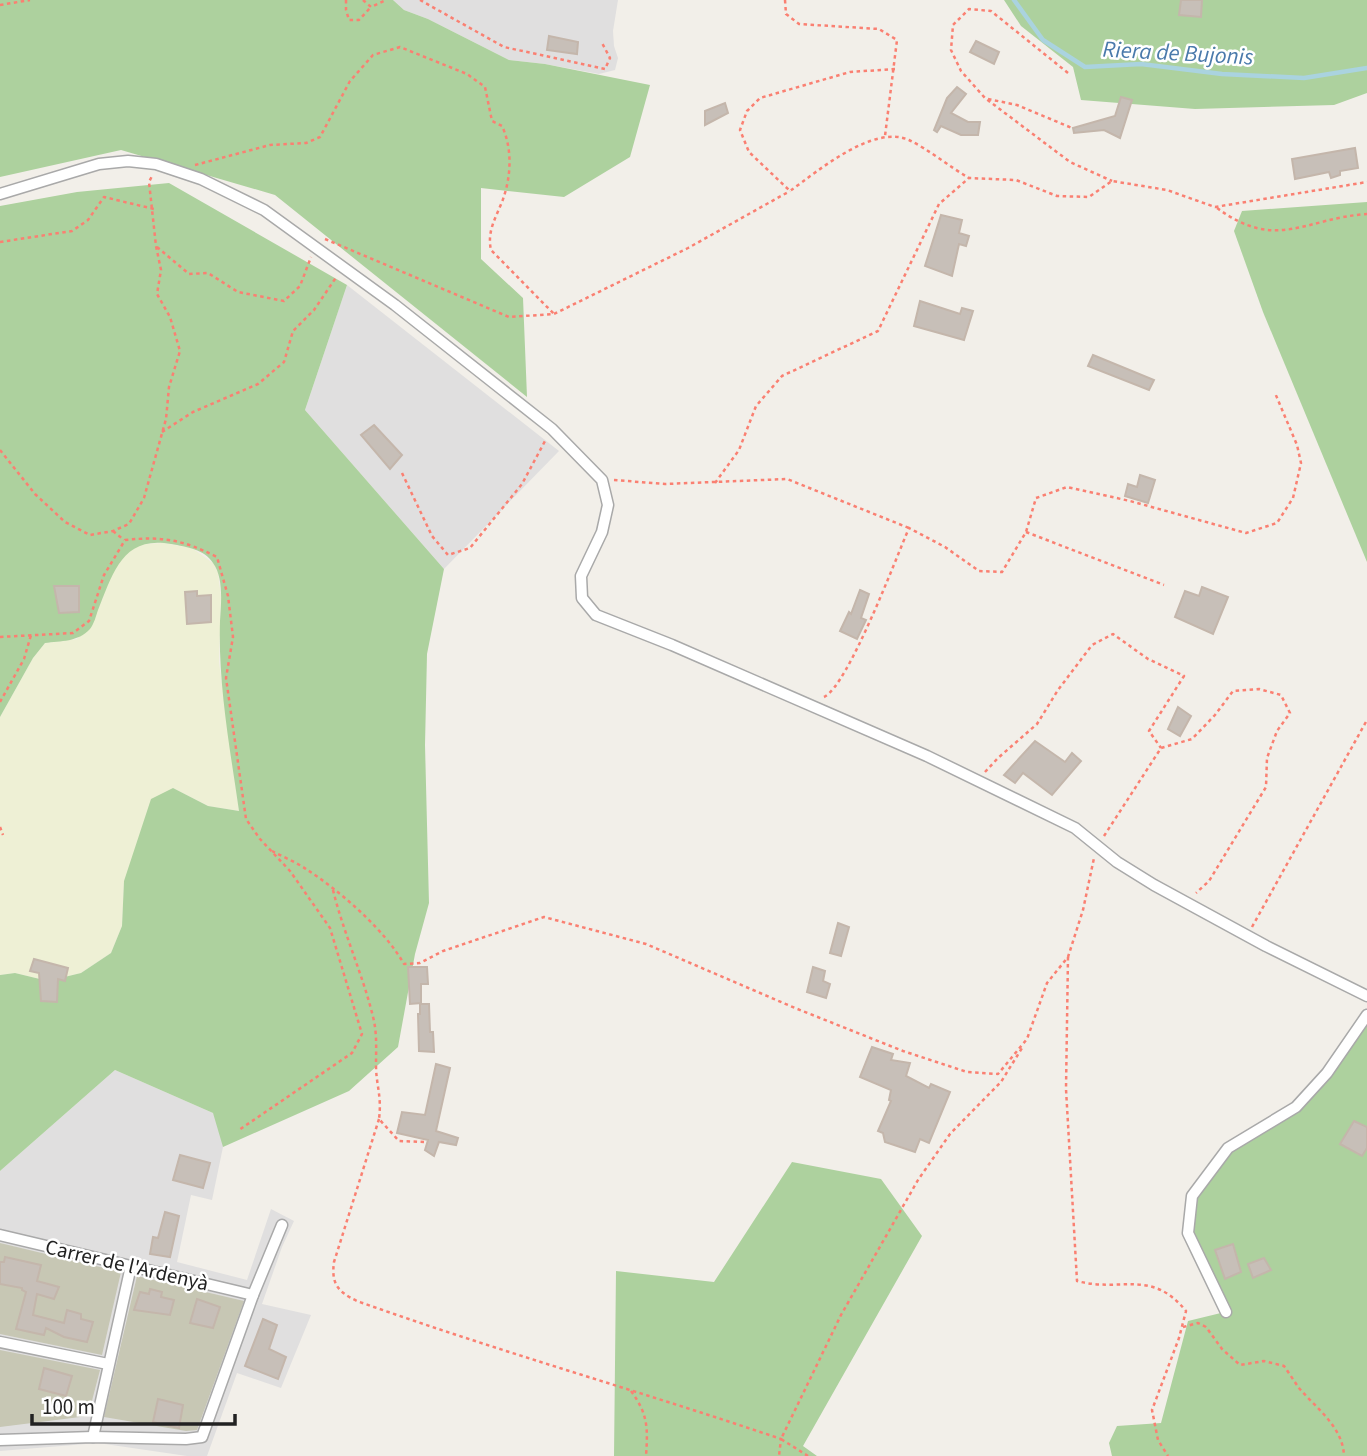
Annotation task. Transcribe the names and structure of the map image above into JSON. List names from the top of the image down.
{
  "streets": {
    "street": ["Carrer de l'Ardenyà"]
  },
  "water": ["Riera de Bujonis"],
  "scale_bar": "100 m"
}
